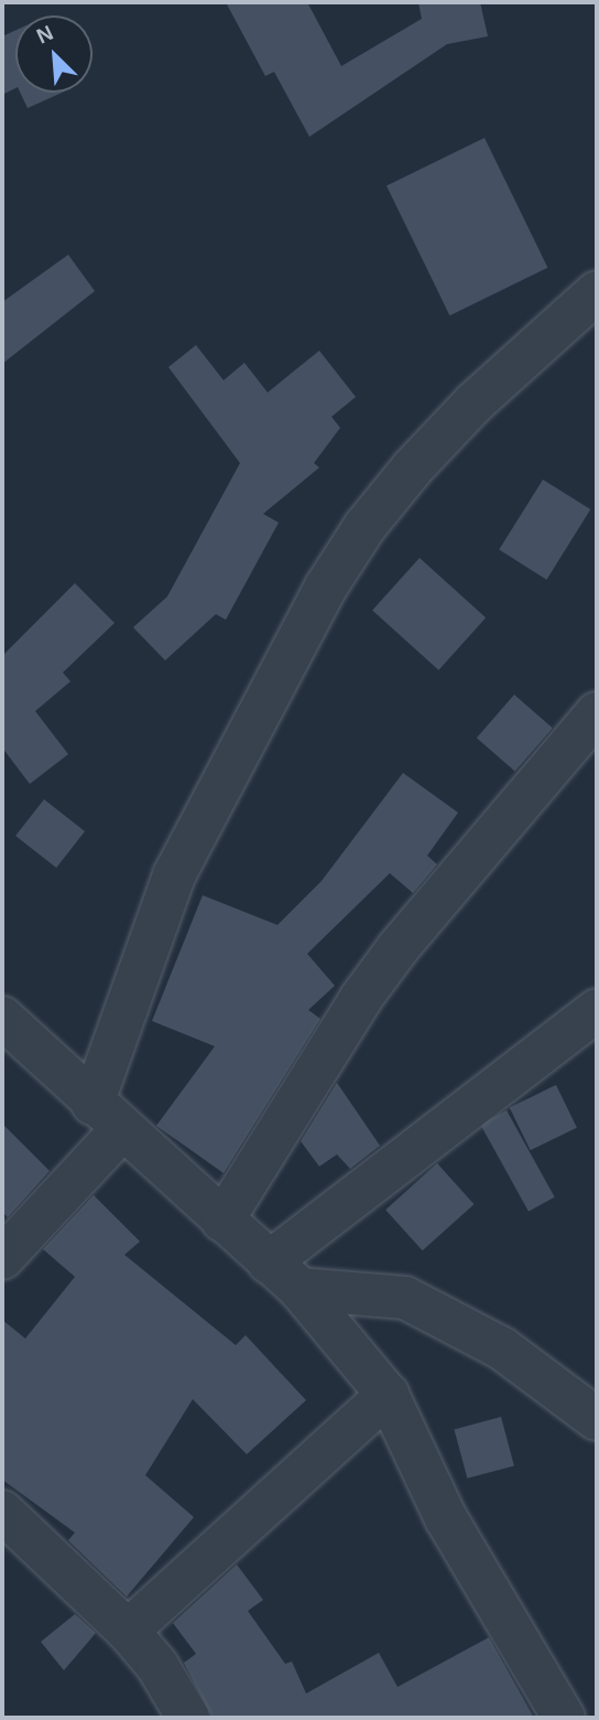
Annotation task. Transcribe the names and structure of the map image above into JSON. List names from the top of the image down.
{
  "north": "top left"
}
